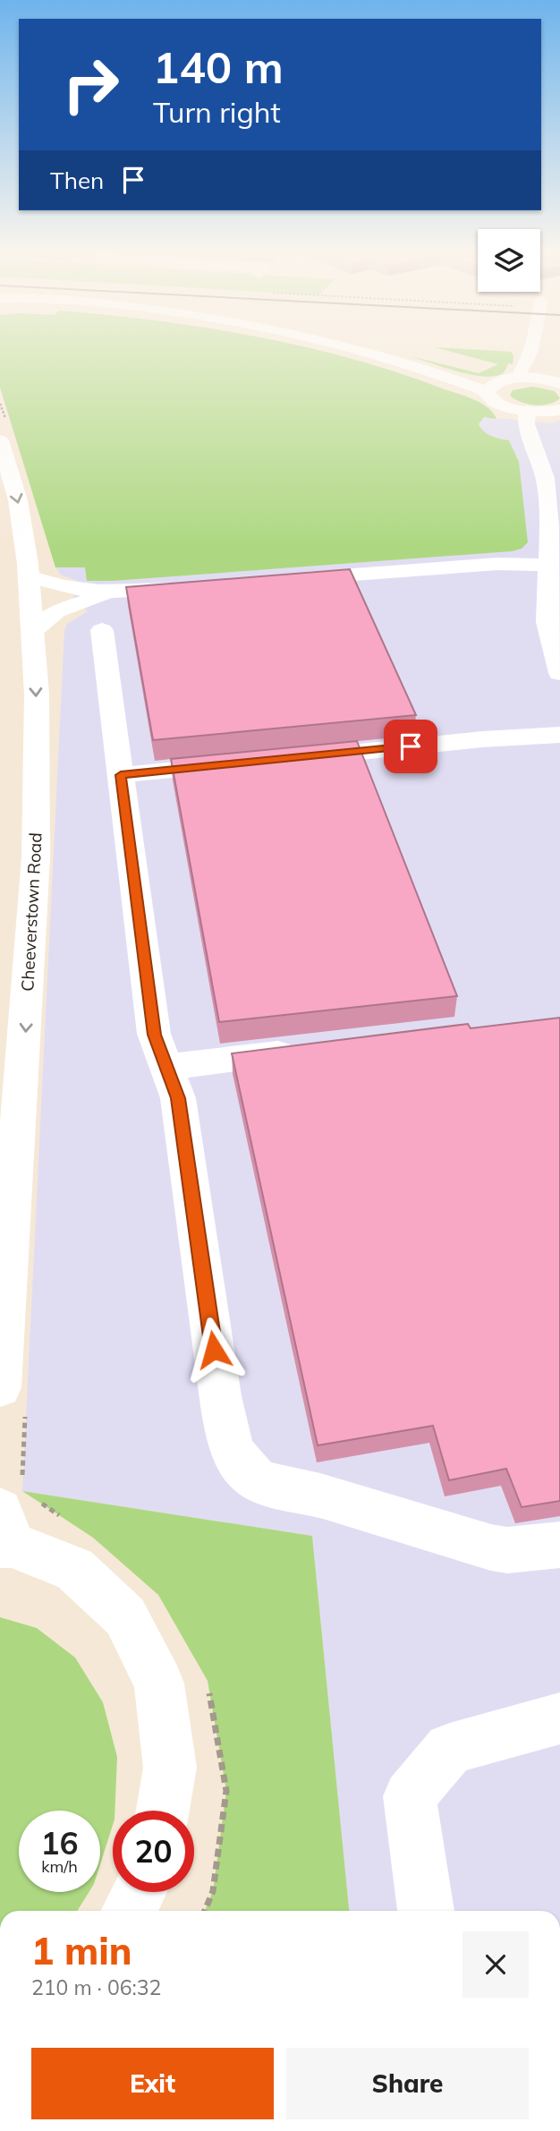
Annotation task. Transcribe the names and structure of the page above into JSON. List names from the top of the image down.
{
  "streets": {
    "main road": ["Cheeverstown Road"]
  },
  "page": {
    "turn": ["140 m", "Turn right"],
    "then": "Then",
    "speed": "16 km/h",
    "limit": "20",
    "heading": ["1 min", "210 m · 06:32"],
    "buttons": ["Exit", "Share"]
  }
}
